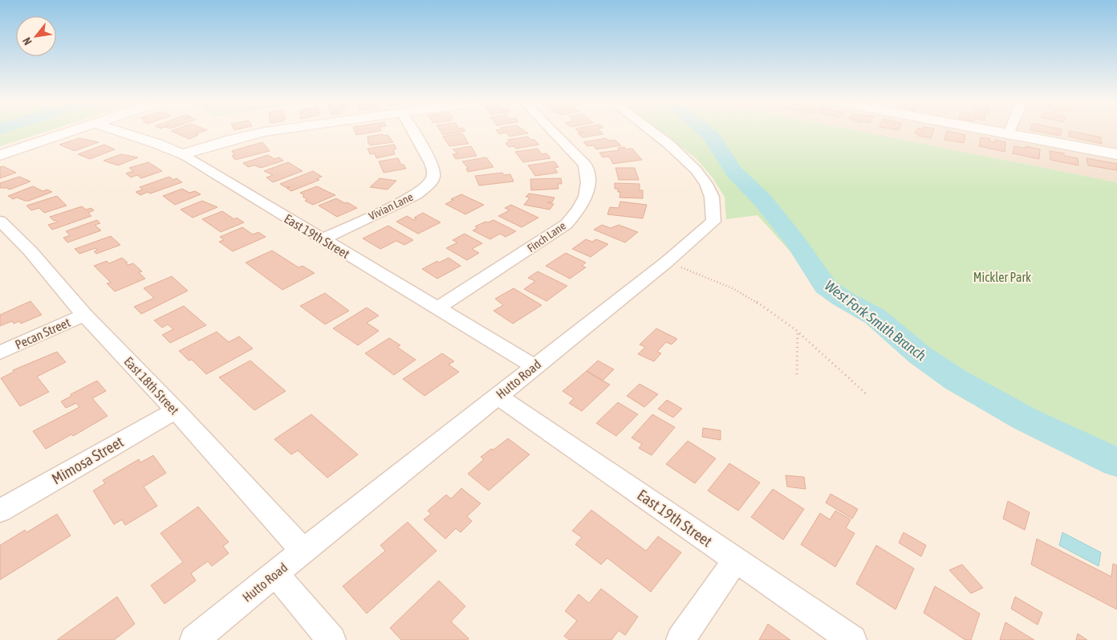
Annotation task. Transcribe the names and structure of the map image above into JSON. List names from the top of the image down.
{
  "streets": {
    "street": [
      "Vivian Lane",
      "East 19th Street",
      "Finch Lane",
      "Pecan Street",
      "Hutto Road",
      "East 18th Street",
      "Mimosa Street"
    ]
  },
  "crossings": [
    ["Vivian Lane", "East 19th Street"],
    ["East 19th Street", "Finch Lane"],
    ["East 19th Street", "Hutto Road"],
    ["Pecan Street", "East 18th Street"],
    ["Hutto Road", "East 18th Street"],
    ["East 18th Street", "Mimosa Street"]
  ],
  "water": ["West Fork Smith Branch"],
  "parks": ["Mickler Park"],
  "north": "bottom left"
}
